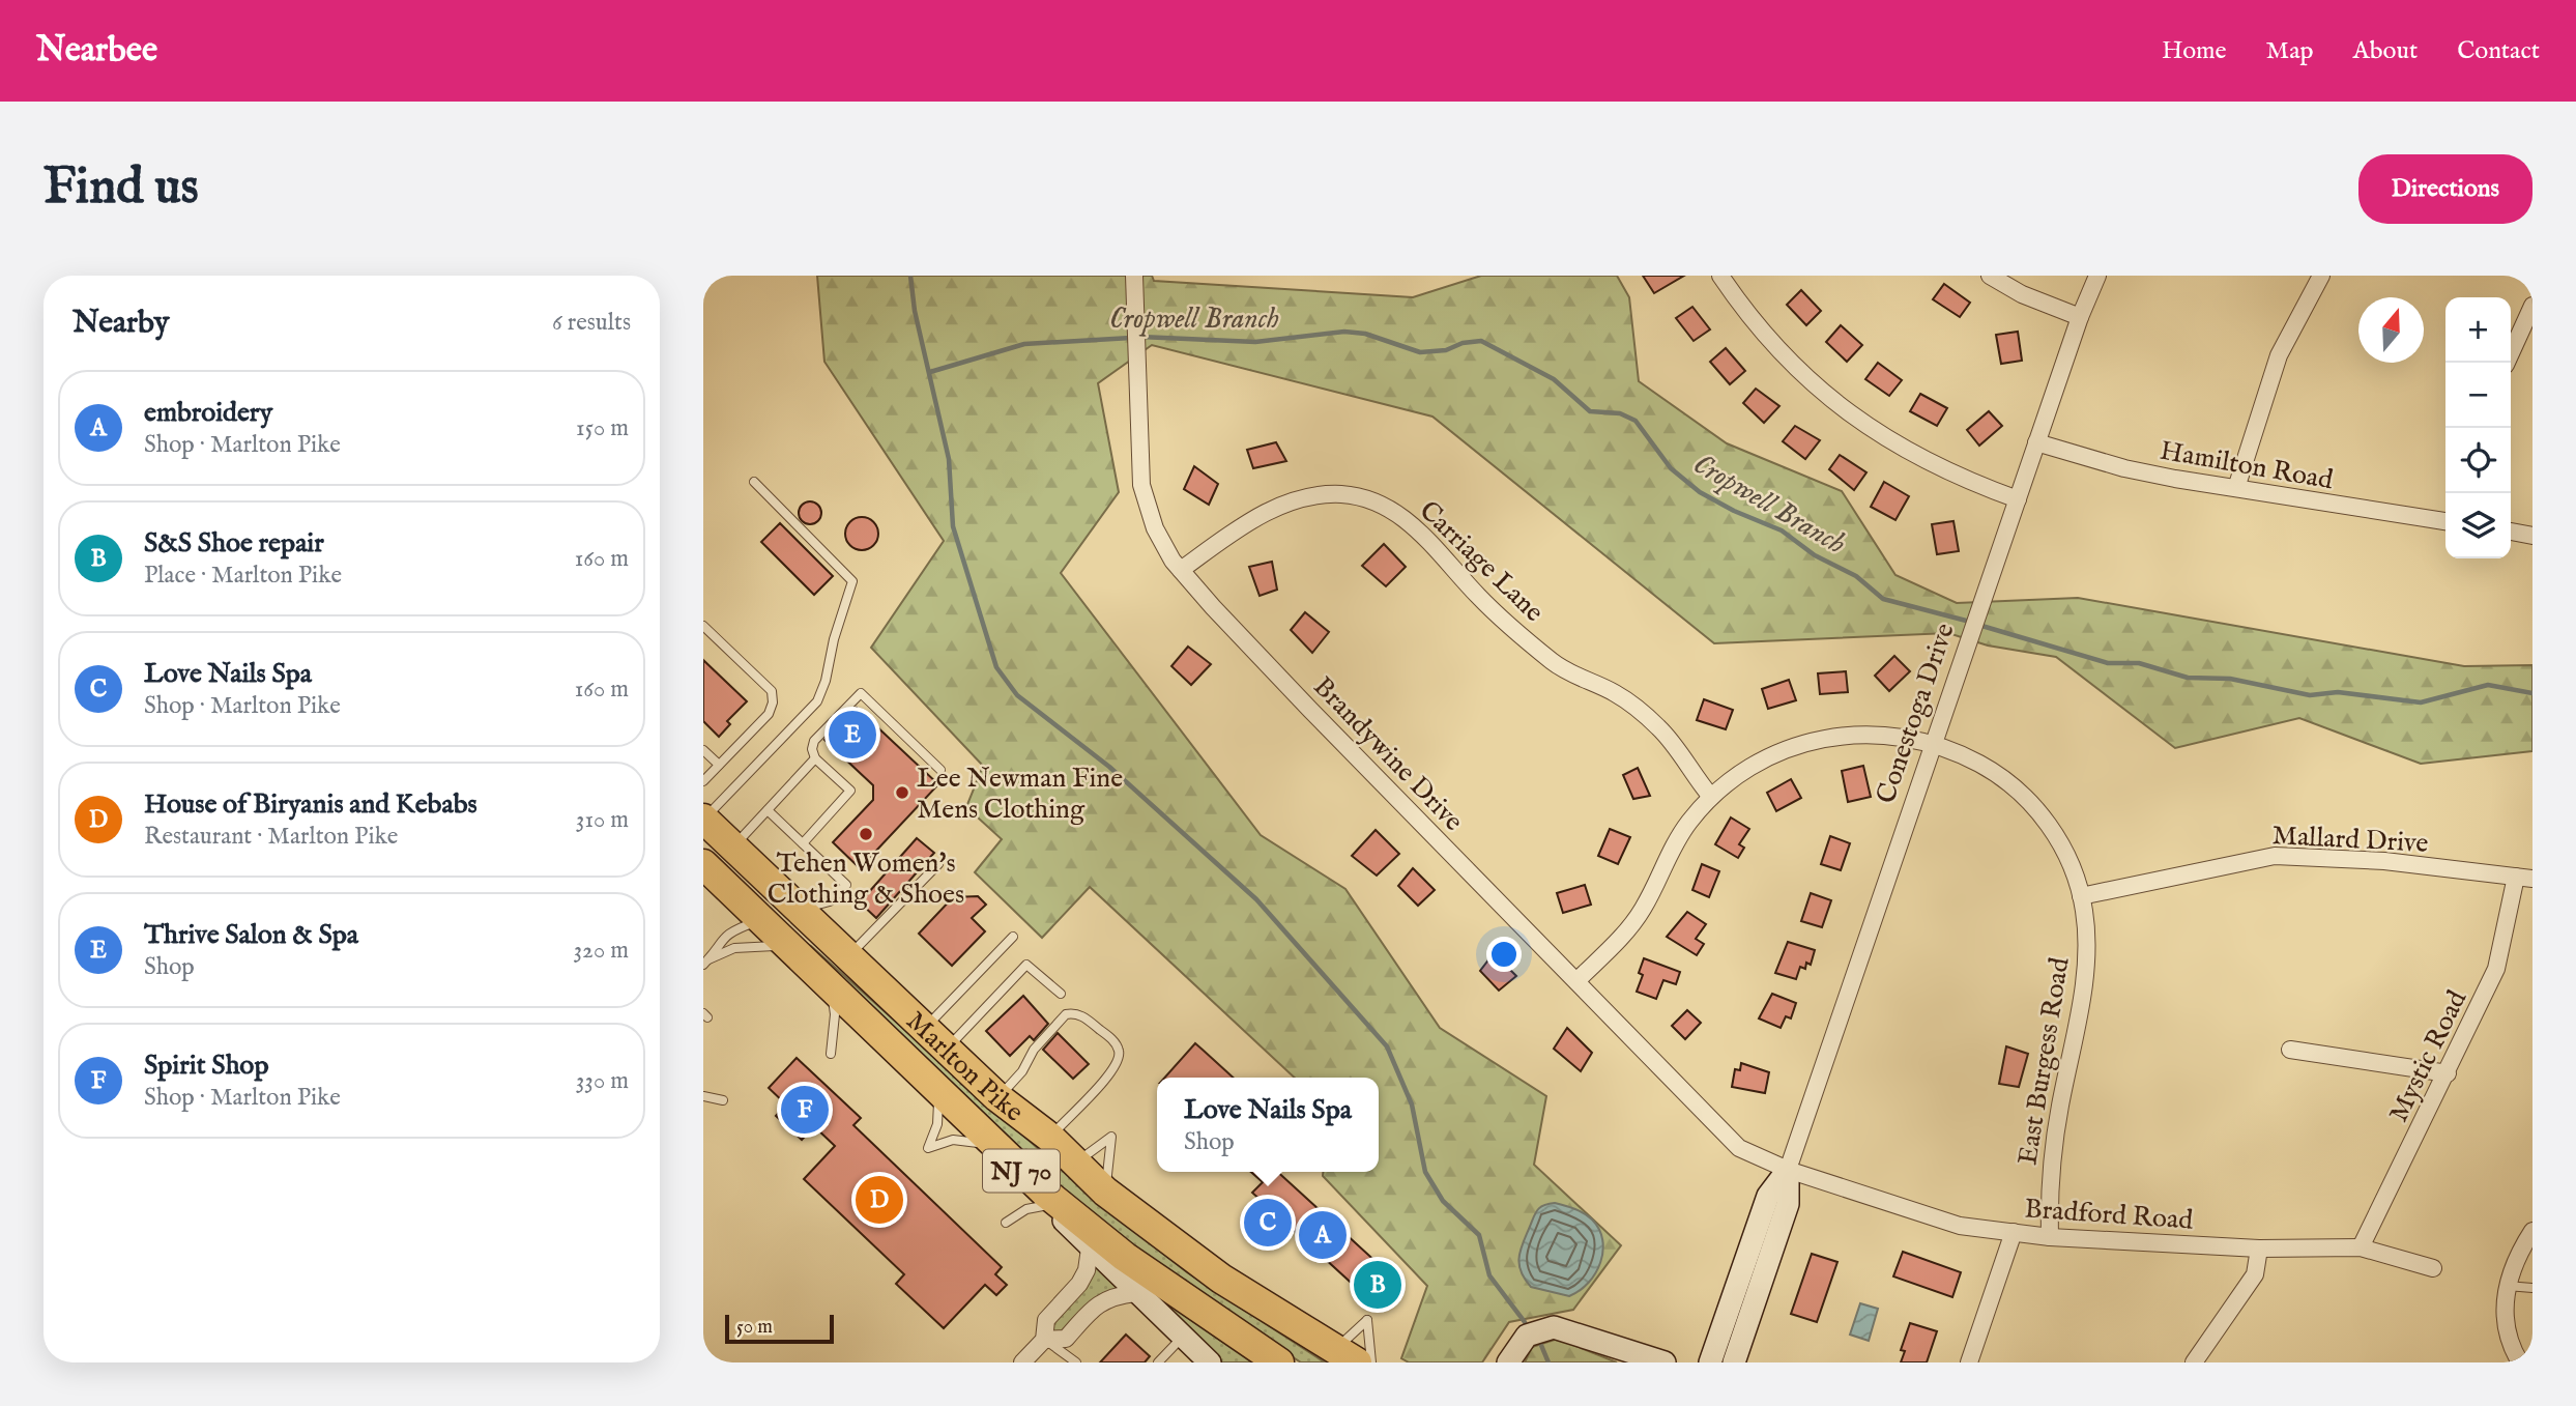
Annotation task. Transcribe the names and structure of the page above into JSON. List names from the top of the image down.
{
  "streets": {
    "highway": ["Marlton Pike", "NJ 70"],
    "street": [
      "Hamilton Road",
      "Carriage Lane",
      "Conestoga Drive",
      "Brandywine Drive",
      "Mallard Drive",
      "Mystic Road",
      "East Burgess Road",
      "Bradford Road"
    ]
  },
  "crossings": [
    ["Hamilton Road", "Conestoga Drive"],
    ["Carriage Lane", "Brandywine Drive"],
    ["Carriage Lane", "East Burgess Road"],
    ["Conestoga Drive", "Brandywine Drive"],
    ["Conestoga Drive", "East Burgess Road"],
    ["Conestoga Drive", "Bradford Road"],
    ["Brandywine Drive", "East Burgess Road"],
    ["Brandywine Drive", "Bradford Road"],
    ["Mallard Drive", "Mystic Road"],
    ["Mallard Drive", "East Burgess Road"],
    ["Mystic Road", "Bradford Road"],
    ["East Burgess Road", "Bradford Road"]
  ],
  "water": ["Cropwell Branch"],
  "places": ["Lee Newman Fine Mens Clothing", "Tehen Women's Clothing & Shoes"],
  "scale_bar": "50 m",
  "north": "top",
  "page": {
    "header": "Nearbee",
    "nav": [
      "Home",
      "Map",
      "About",
      "Contact"
    ],
    "buttons": "Directions",
    "title": "Find us",
    "heading": ["Nearby", "6 results"],
    "map_buttons": ["+", "−"],
    "list": [
      {
        "mark": "A",
        "name": "embroidery",
        "note": "Shop · Marlton Pike",
        "value": "150 m"
      },
      {
        "mark": "B",
        "name": "S&S Shoe repair",
        "note": "Place · Marlton Pike",
        "value": "160 m"
      },
      {
        "mark": "C",
        "name": "Love Nails Spa",
        "note": "Shop · Marlton Pike",
        "value": "160 m"
      },
      {
        "mark": "D",
        "name": "House of Biryanis and Kebabs",
        "note": "Restaurant · Marlton Pike",
        "value": "310 m"
      },
      {
        "mark": "E",
        "name": "Thrive Salon & Spa",
        "note": "Shop",
        "value": "320 m"
      },
      {
        "mark": "F",
        "name": "Spirit Shop",
        "note": "Shop · Marlton Pike",
        "value": "330 m"
      }
    ],
    "pins": [
      "E",
      "F",
      "D",
      "C",
      "A",
      "B"
    ],
    "popup": ["Love Nails Spa", "Shop"],
    "scale": "50 m"
  }
}
